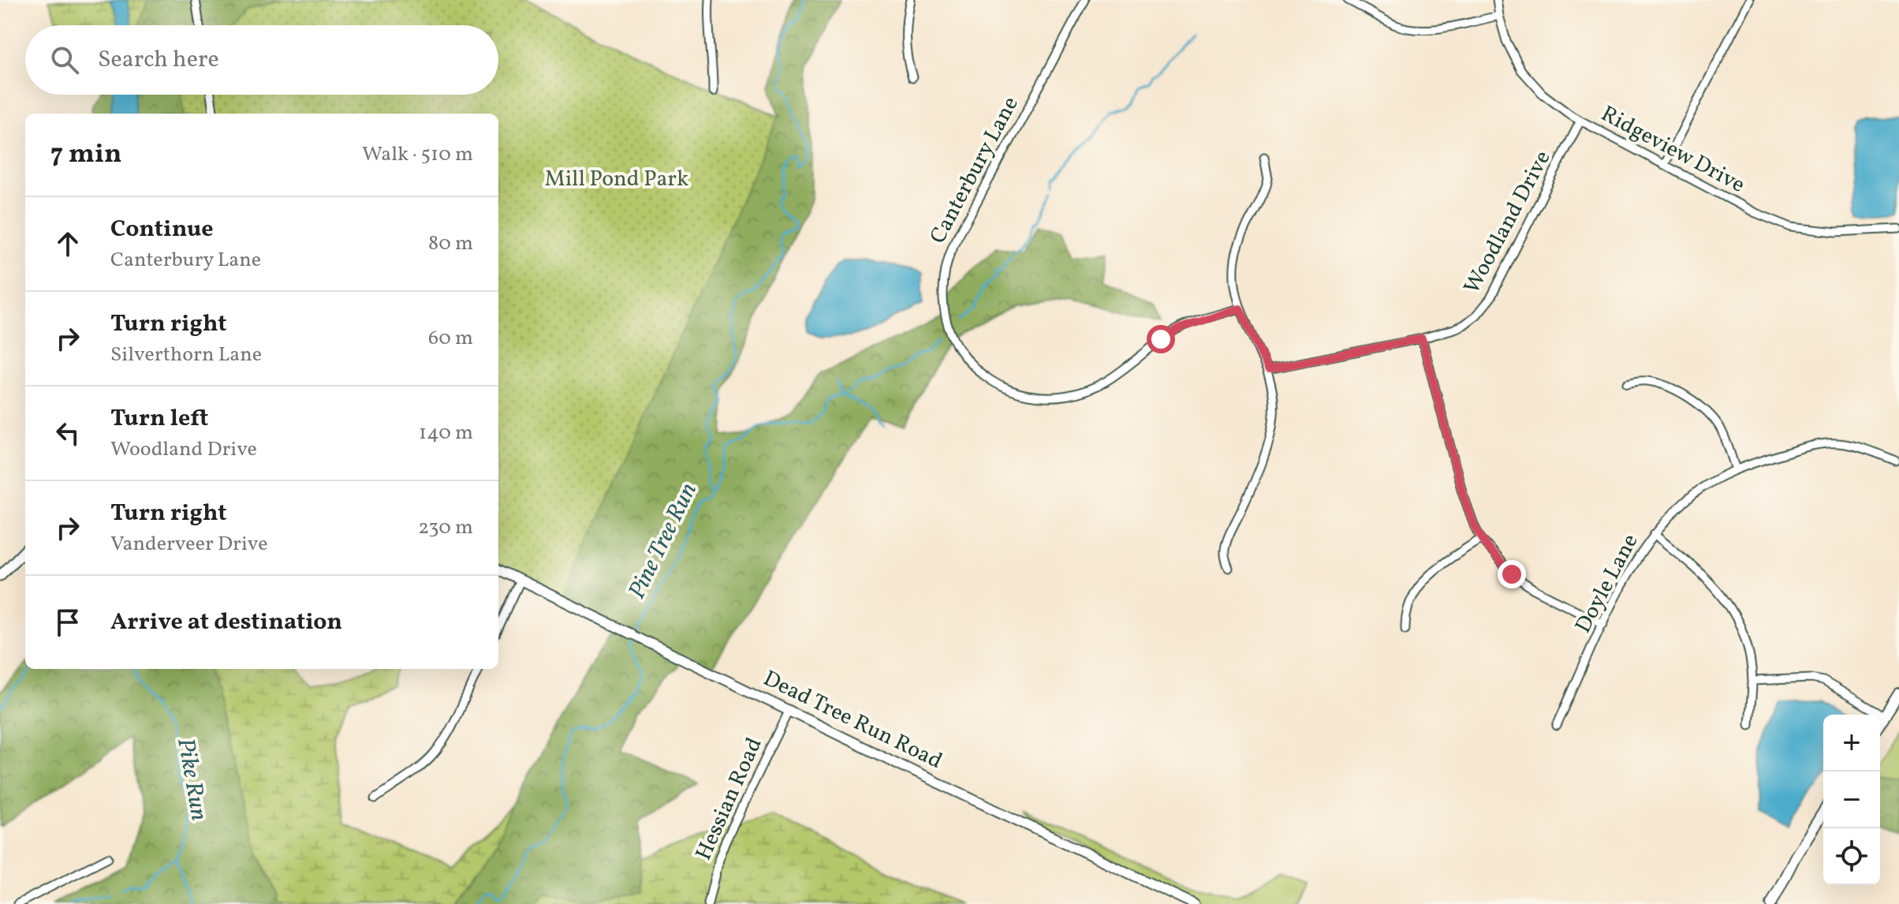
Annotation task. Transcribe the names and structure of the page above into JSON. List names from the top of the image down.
{
  "streets": {
    "street": [
      "Ridgeview Drive",
      "Canterbury Lane",
      "Woodland Drive",
      "Doyle Lane",
      "Dead Tree Run Road",
      "Hessian Road"
    ]
  },
  "crossings": [
    ["Ridgeview Drive", "Woodland Drive"],
    ["Dead Tree Run Road", "Hessian Road"]
  ],
  "water": ["Pine Tree Run", "Pike Run"],
  "parks": ["Mill Pond Park"],
  "page": {
    "search": "Search here",
    "heading": ["7 min", "Walk · 510 m"],
    "list": [
      ["Continue", "Canterbury Lane", "80 m"],
      ["Turn right", "Silverthorn Lane", "60 m"],
      ["Turn left", "Woodland Drive", "140 m"],
      ["Turn right", "Vanderveer Drive", "230 m"],
      "Arrive at destination"
    ],
    "map_buttons": ["+", "−"]
  }
}
